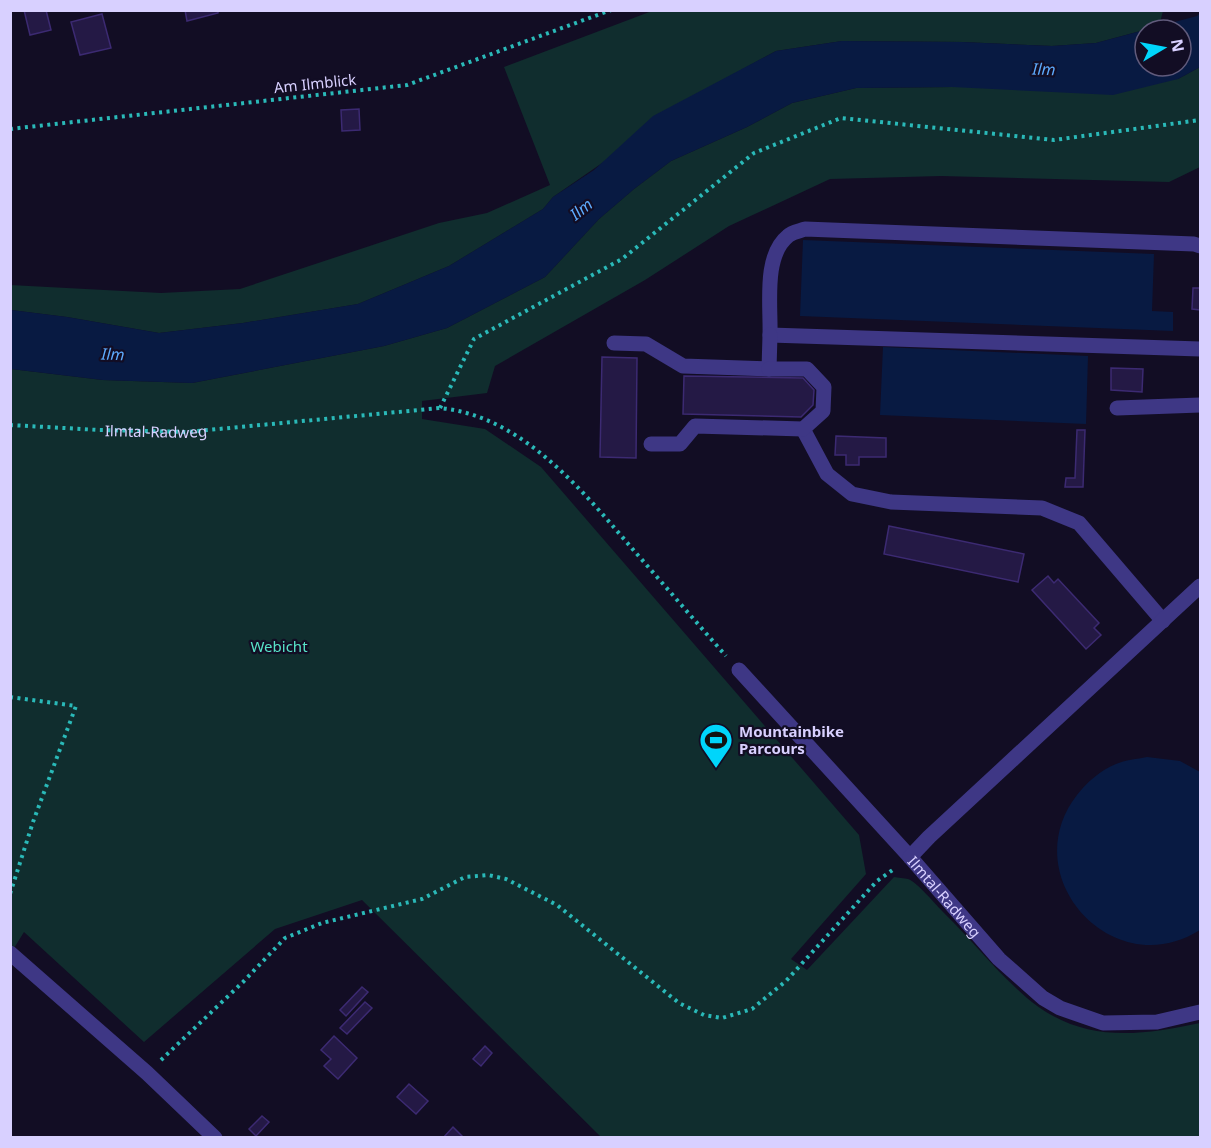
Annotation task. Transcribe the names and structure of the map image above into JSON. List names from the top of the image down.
{
  "streets": {
    "street": ["Ilmtal-Radweg"],
    "path": ["Am Ilmblick"]
  },
  "water": ["Ilm"],
  "parks": ["Webicht"],
  "places": {
    "sports": ["Mountainbike Parcours"]
  },
  "north": "right"
}
